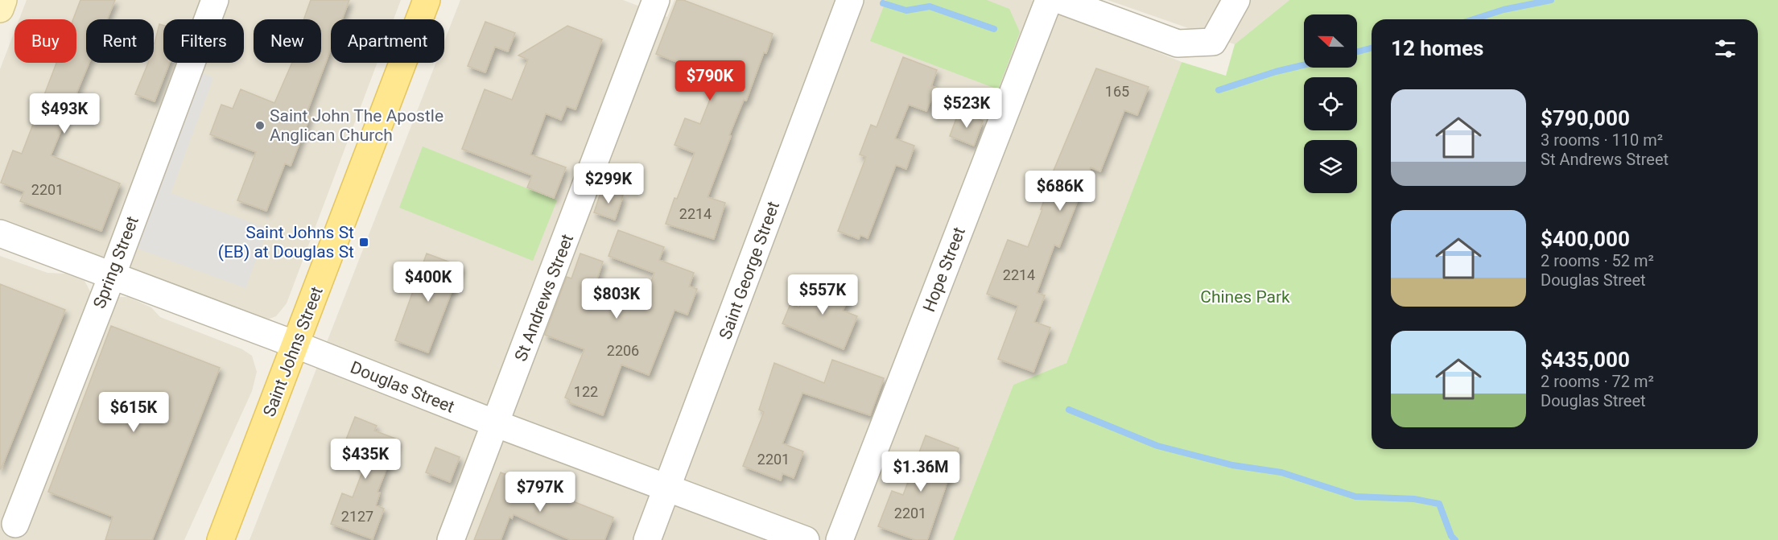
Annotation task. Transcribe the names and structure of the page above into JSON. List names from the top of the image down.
{
  "streets": {
    "main road": ["Saint Johns Street"],
    "street": [
      "Spring Street",
      "Hope Street",
      "Saint George Street",
      "St Andrews Street",
      "Douglas Street"
    ]
  },
  "crossings": [
    ["Spring Street", "Douglas Street"],
    ["Saint George Street", "Douglas Street"],
    ["St Andrews Street", "Douglas Street"],
    ["Saint Johns Street", "Douglas Street"]
  ],
  "parks": ["Chines Park"],
  "places": {
    "other": ["Saint John The Apostle Anglican Church"],
    "transit": ["Saint Johns St (EB) at Douglas St"]
  },
  "house_numbers": [
    "165",
    "2201",
    "2214",
    "2214",
    "2206",
    "122",
    "2201",
    "2201",
    "2127"
  ],
  "north": "left",
  "page": {
    "chip": [
      "Buy",
      "Rent",
      "Filters",
      "New",
      "Apartment"
    ],
    "heading": "12 homes",
    "price": [
      "$790K",
      "$523K",
      "$493K",
      "$299K",
      "$686K",
      "$400K",
      "$557K",
      "$803K",
      "$615K",
      "$435K",
      "$1.36M",
      "$797K"
    ],
    "list": [
      {
        "name": "$790,000",
        "note": "3 rooms · 110 m² · St Andrews Street"
      },
      {
        "name": "$400,000",
        "note": "2 rooms · 52 m² · Douglas Street"
      },
      {
        "name": "$435,000",
        "note": "2 rooms · 72 m² · Douglas Street"
      }
    ]
  }
}
